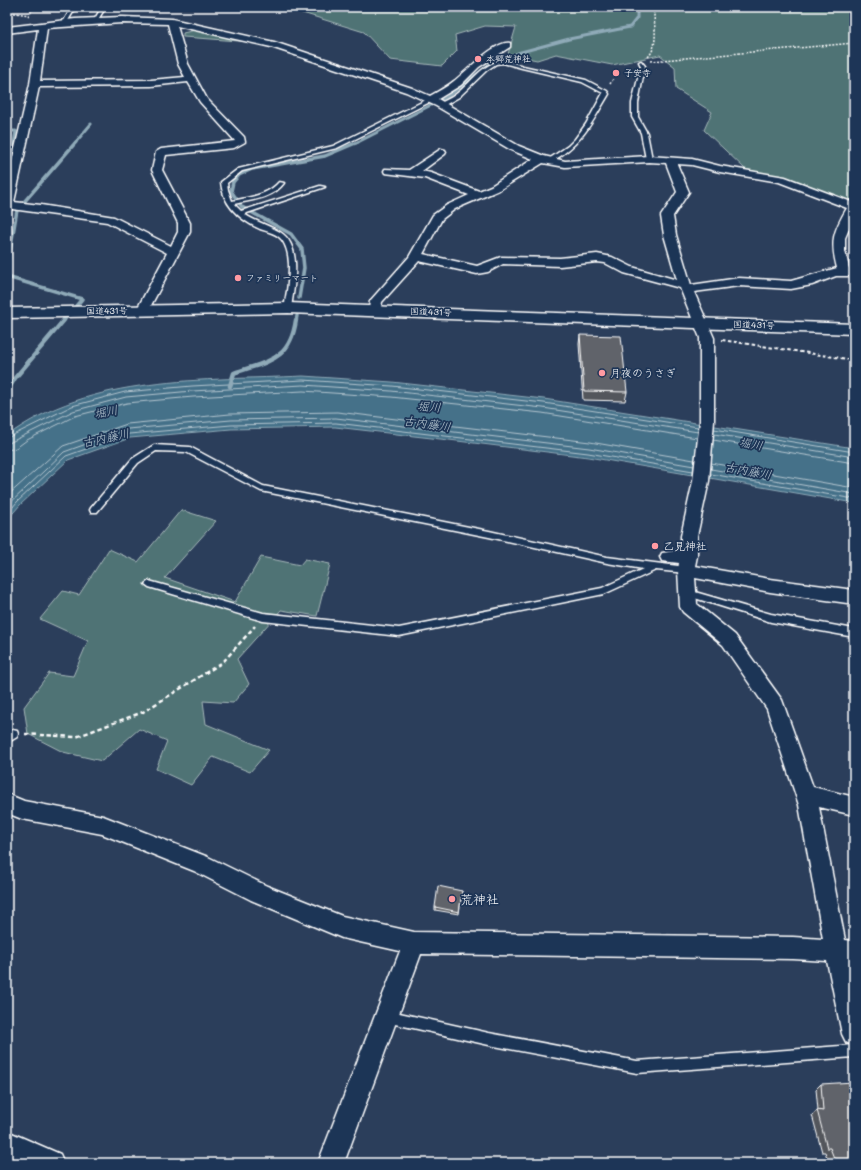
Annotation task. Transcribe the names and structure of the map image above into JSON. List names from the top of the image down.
{
  "streets": {
    "highway": ["国道431号"]
  },
  "water": ["堀川", "古内藤川"],
  "places": [
    "本郷荒神社",
    "子安寺",
    "ファミリーマート",
    "月夜のうさぎ",
    "乙見神社",
    "荒神社"
  ]
}
